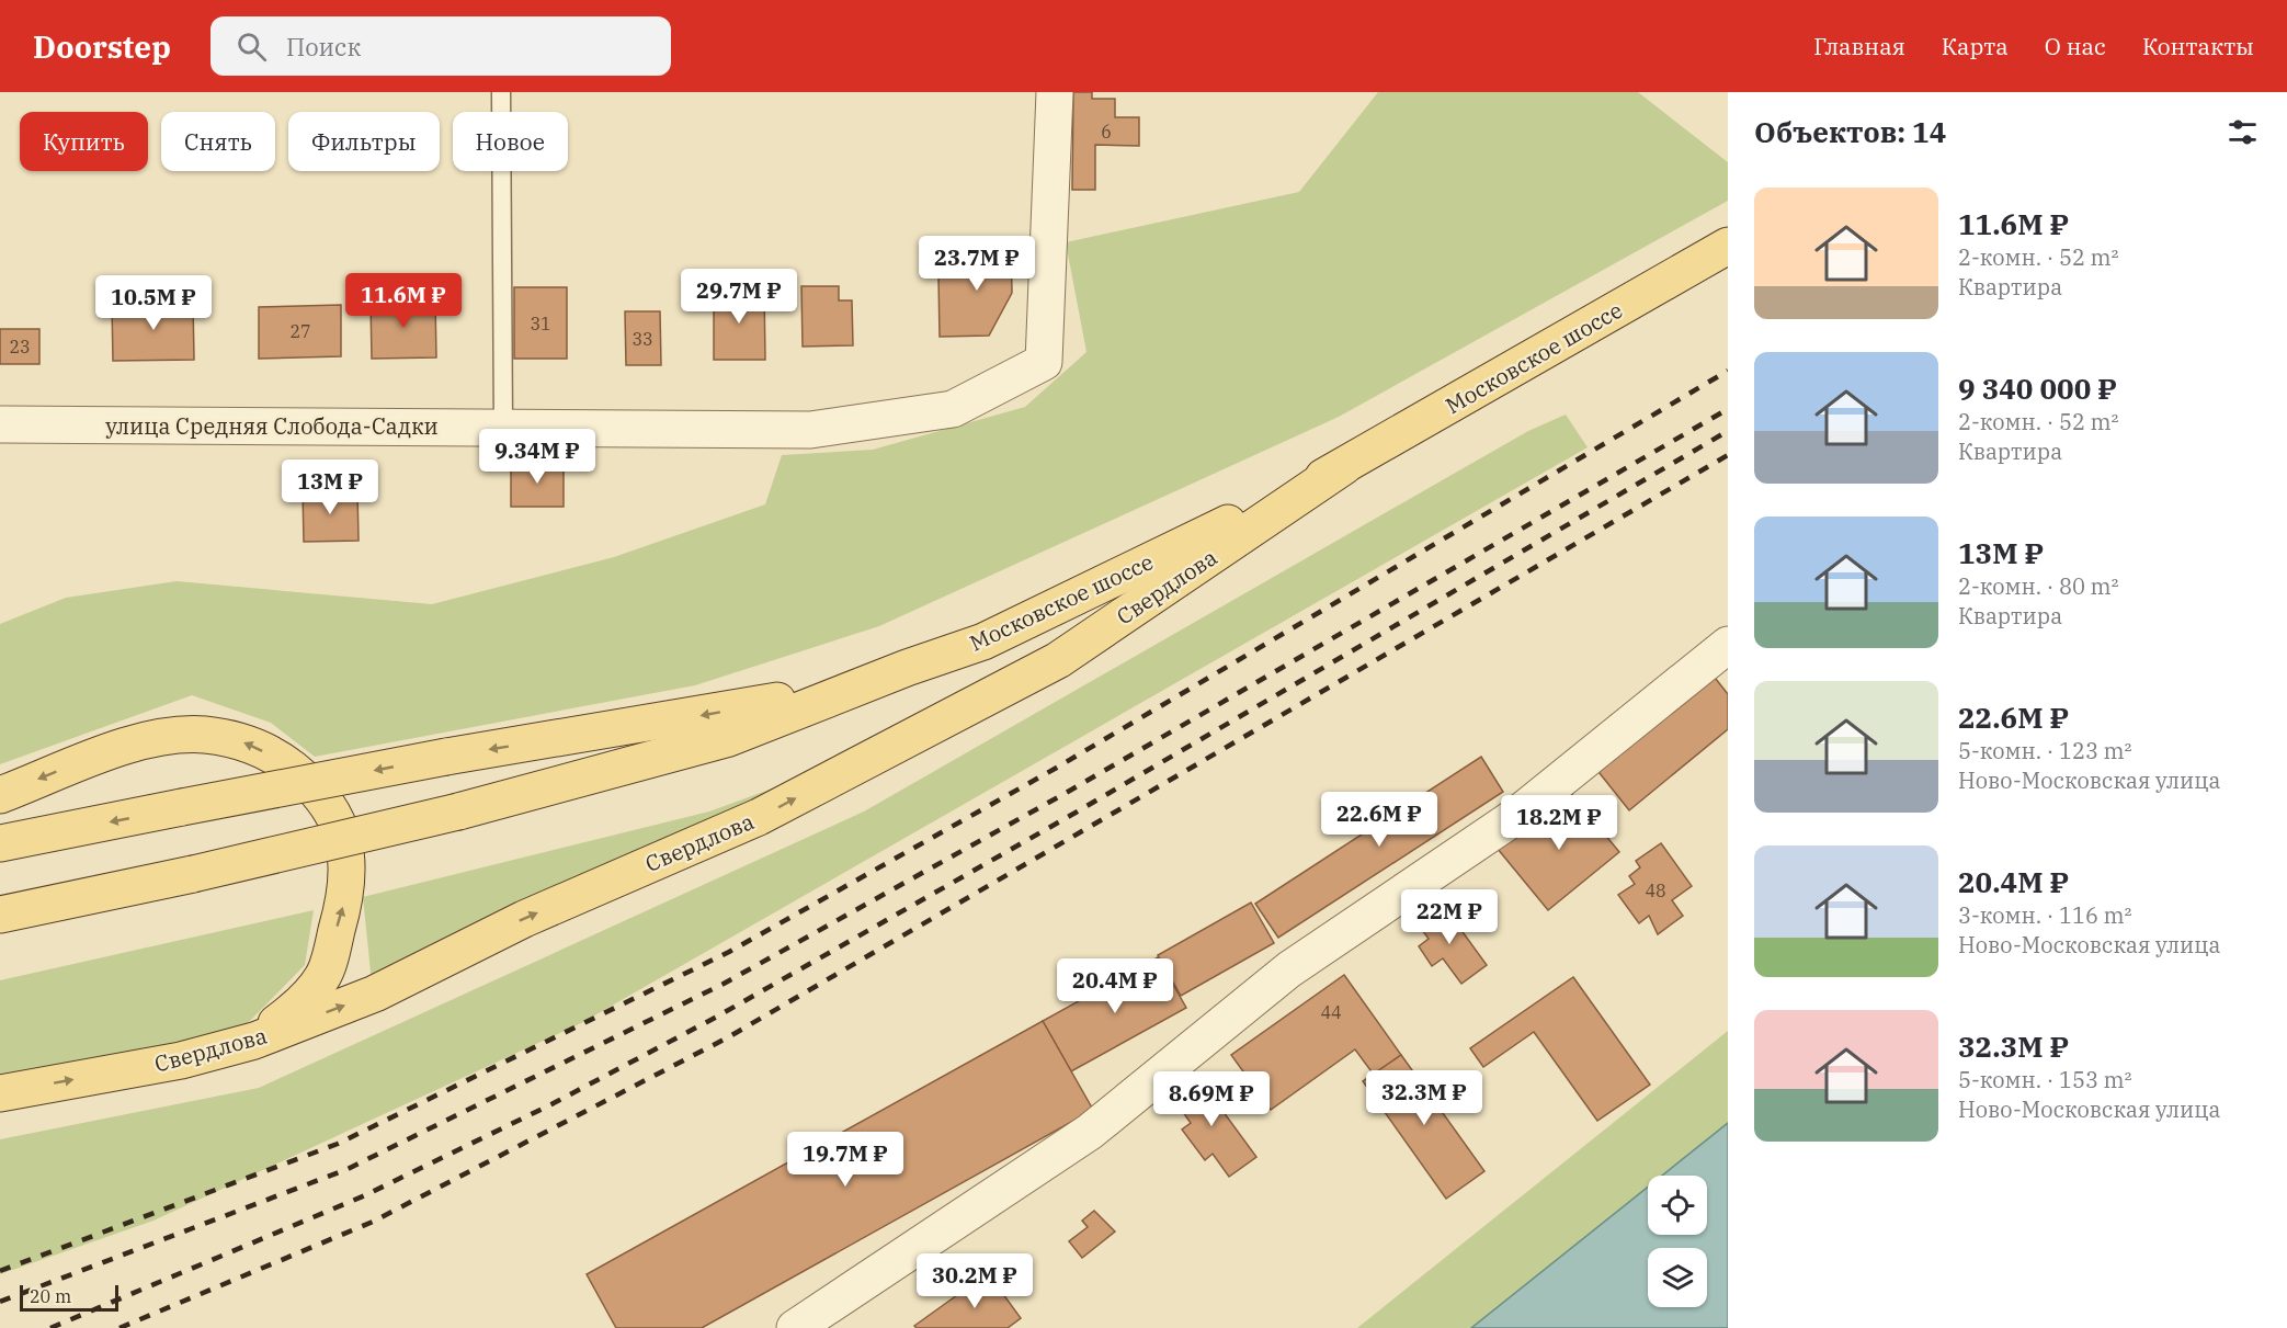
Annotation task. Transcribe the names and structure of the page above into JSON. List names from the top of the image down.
{
  "streets": {
    "main road": ["Московское шоссе", "Свердлова"],
    "street": ["улица Средняя Слобода-Садки"]
  },
  "crossings": [
    ["Московское шоссе", "Свердлова"]
  ],
  "house_numbers": [
    "6",
    "31",
    "27",
    "33",
    "23",
    "48",
    "44"
  ],
  "scale_bar": "20 m",
  "page": {
    "header": "Doorstep",
    "search": "Поиск",
    "nav": [
      "Главная",
      "Карта",
      "О нас",
      "Контакты"
    ],
    "heading": "Объектов: 14",
    "chip": [
      "Купить",
      "Снять",
      "Фильтры",
      "Новое"
    ],
    "list": [
      {
        "name": "11.6M ₽",
        "note": "2-комн. · 52 m² · Квартира"
      },
      {
        "name": "9 340 000 ₽",
        "note": "2-комн. · 52 m² · Квартира"
      },
      {
        "name": "13M ₽",
        "note": "2-комн. · 80 m² · Квартира"
      },
      {
        "name": "22.6M ₽",
        "note": "5-комн. · 123 m² · Ново-Московская улица"
      },
      {
        "name": "20.4M ₽",
        "note": "3-комн. · 116 m² · Ново-Московская улица"
      },
      {
        "name": "32.3M ₽",
        "note": "5-комн. · 153 m² · Ново-Московская улица"
      }
    ],
    "price": [
      "23.7M ₽",
      "29.7M ₽",
      "11.6M ₽",
      "10.5M ₽",
      "9.34M ₽",
      "13M ₽",
      "22.6M ₽",
      "18.2M ₽",
      "22M ₽",
      "20.4M ₽",
      "32.3M ₽",
      "8.69M ₽",
      "19.7M ₽",
      "30.2M ₽"
    ],
    "scale": "20 m"
  }
}
